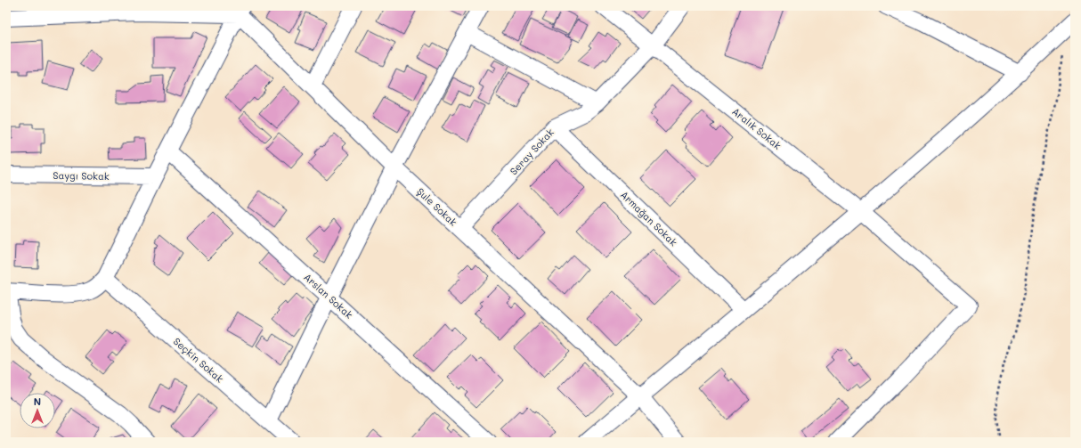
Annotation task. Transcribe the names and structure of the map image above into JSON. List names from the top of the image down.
{
  "streets": {
    "street": [
      "Aralık Sokak",
      "Seray Sokak",
      "Saygı Sokak",
      "Şule Sokak",
      "Armağan Sokak",
      "Arslan Sokak",
      "Seçkin Sokak"
    ]
  },
  "crossings": [
    ["Aralık Sokak", "Seray Sokak"],
    ["Seray Sokak", "Şule Sokak"],
    ["Seray Sokak", "Armağan Sokak"]
  ],
  "north": "top"
}
